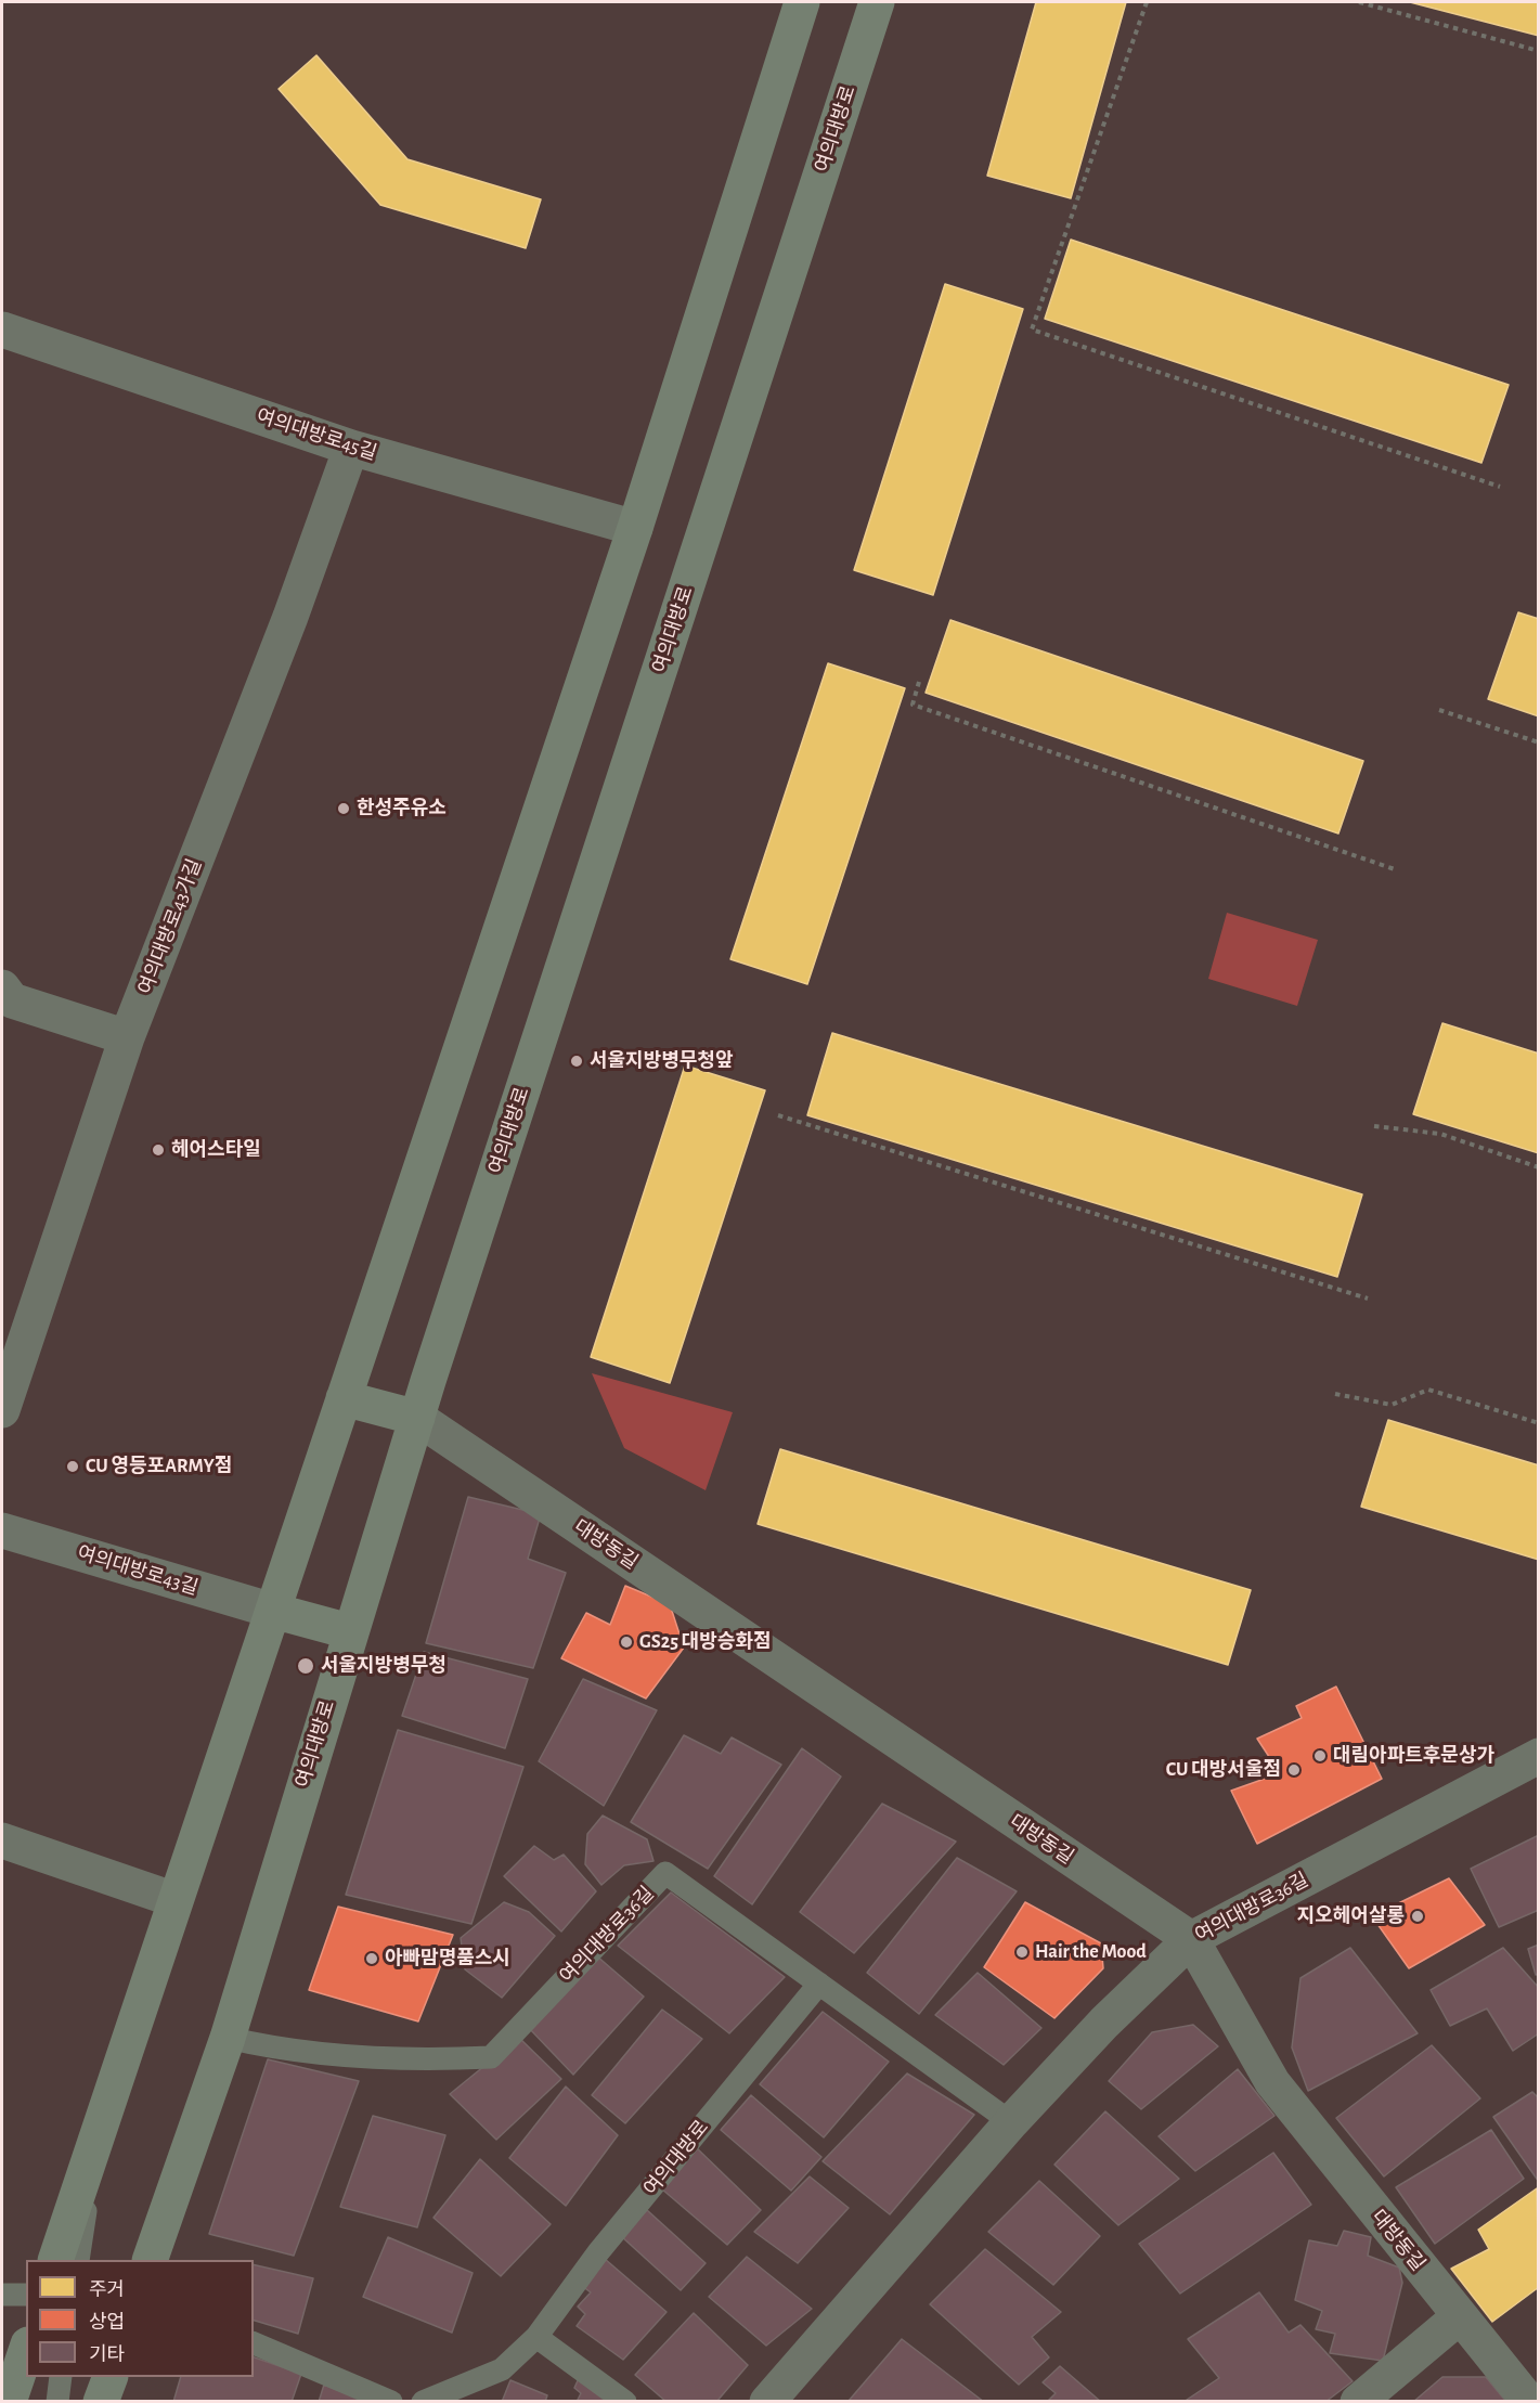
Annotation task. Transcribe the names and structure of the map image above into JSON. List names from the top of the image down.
{
  "streets": {
    "main road": ["여의대방로"],
    "street": [
      "여의대방로45길",
      "여의대방로43가길",
      "대방동길",
      "여의대방로43길",
      "여의대방로36길"
    ]
  },
  "crossings": [
    ["여의대방로", "대방동길"],
    ["여의대방로", "여의대방로36길"],
    ["여의대방로45길", "여의대방로43가길"],
    ["대방동길", "여의대방로36길"]
  ],
  "places": [
    "한성주유소",
    "서울지방병무청앞",
    "헤어스타일",
    "CU 영등포ARMY점",
    "GS25 대방승화점",
    "서울지방병무청",
    "대림아파트후문상가",
    "CU 대방서울점",
    "지오헤어살롱",
    "Hair the Mood",
    "아빠맘명품스시"
  ],
  "legend": ["주거", "상업", "기타"]
}
